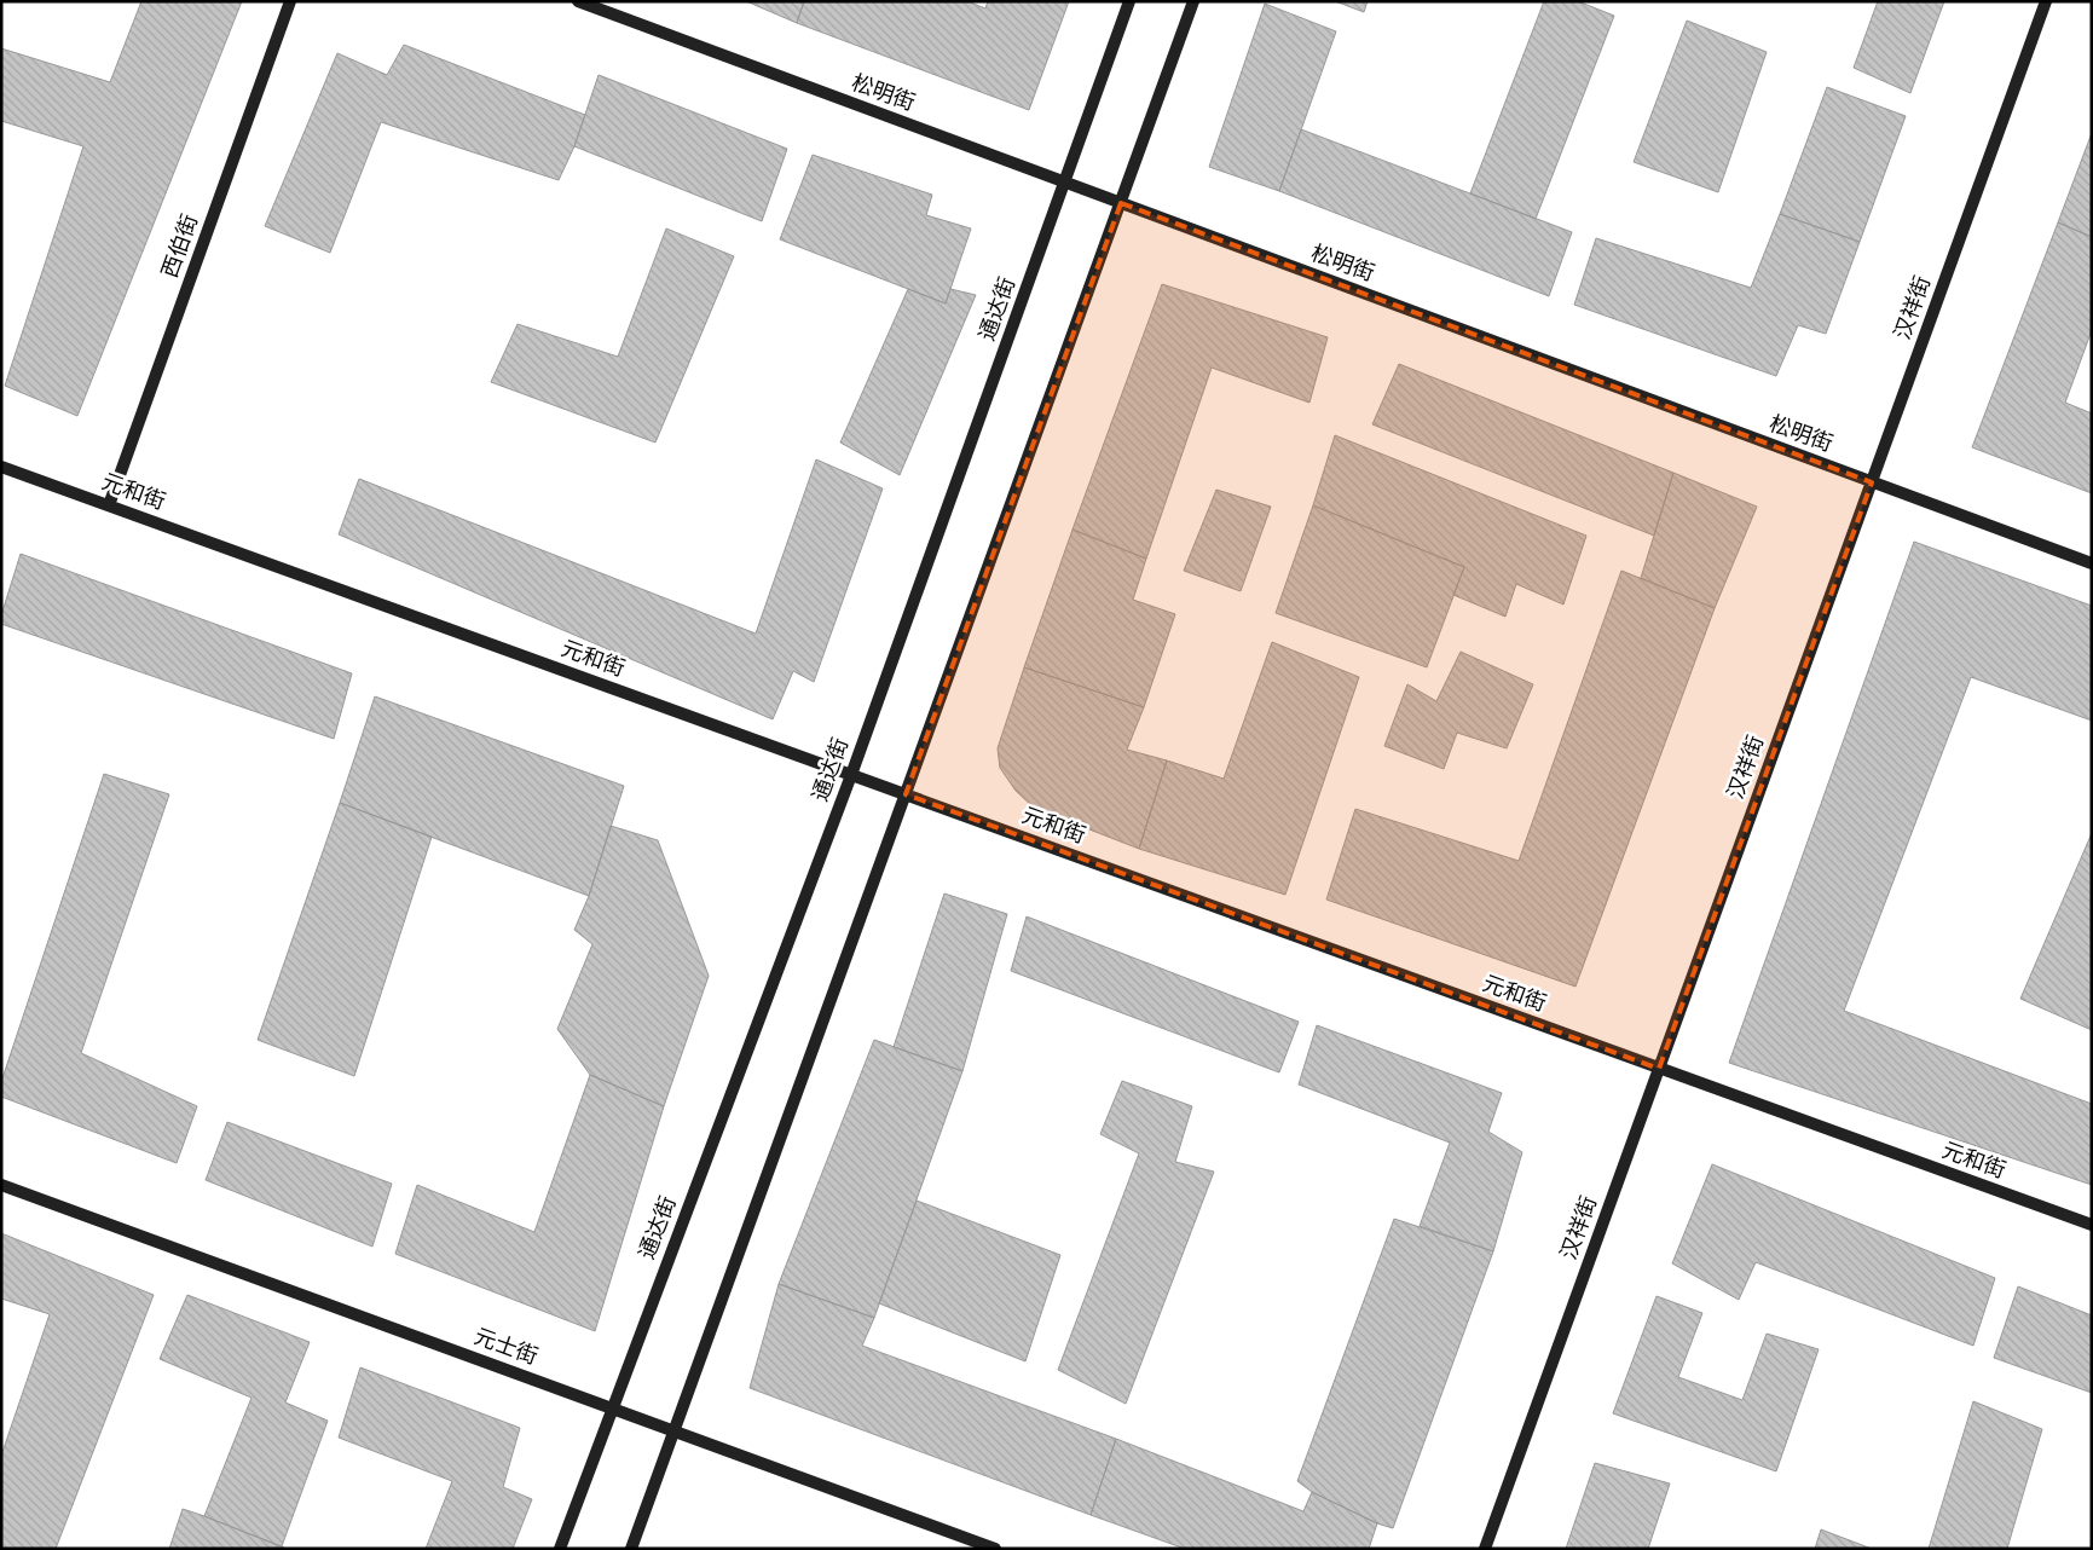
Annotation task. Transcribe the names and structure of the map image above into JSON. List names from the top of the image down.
{
  "streets": {
    "street": [
      "松明街",
      "西伯街",
      "汉祥街",
      "通达街",
      "元和街",
      "元士街"
    ]
  },
  "crossings": [
    ["松明街", "汉祥街"],
    ["松明街", "通达街"],
    ["西伯街", "元和街"],
    ["汉祥街", "元和街"],
    ["通达街", "元和街"],
    ["通达街", "元士街"]
  ]
}
